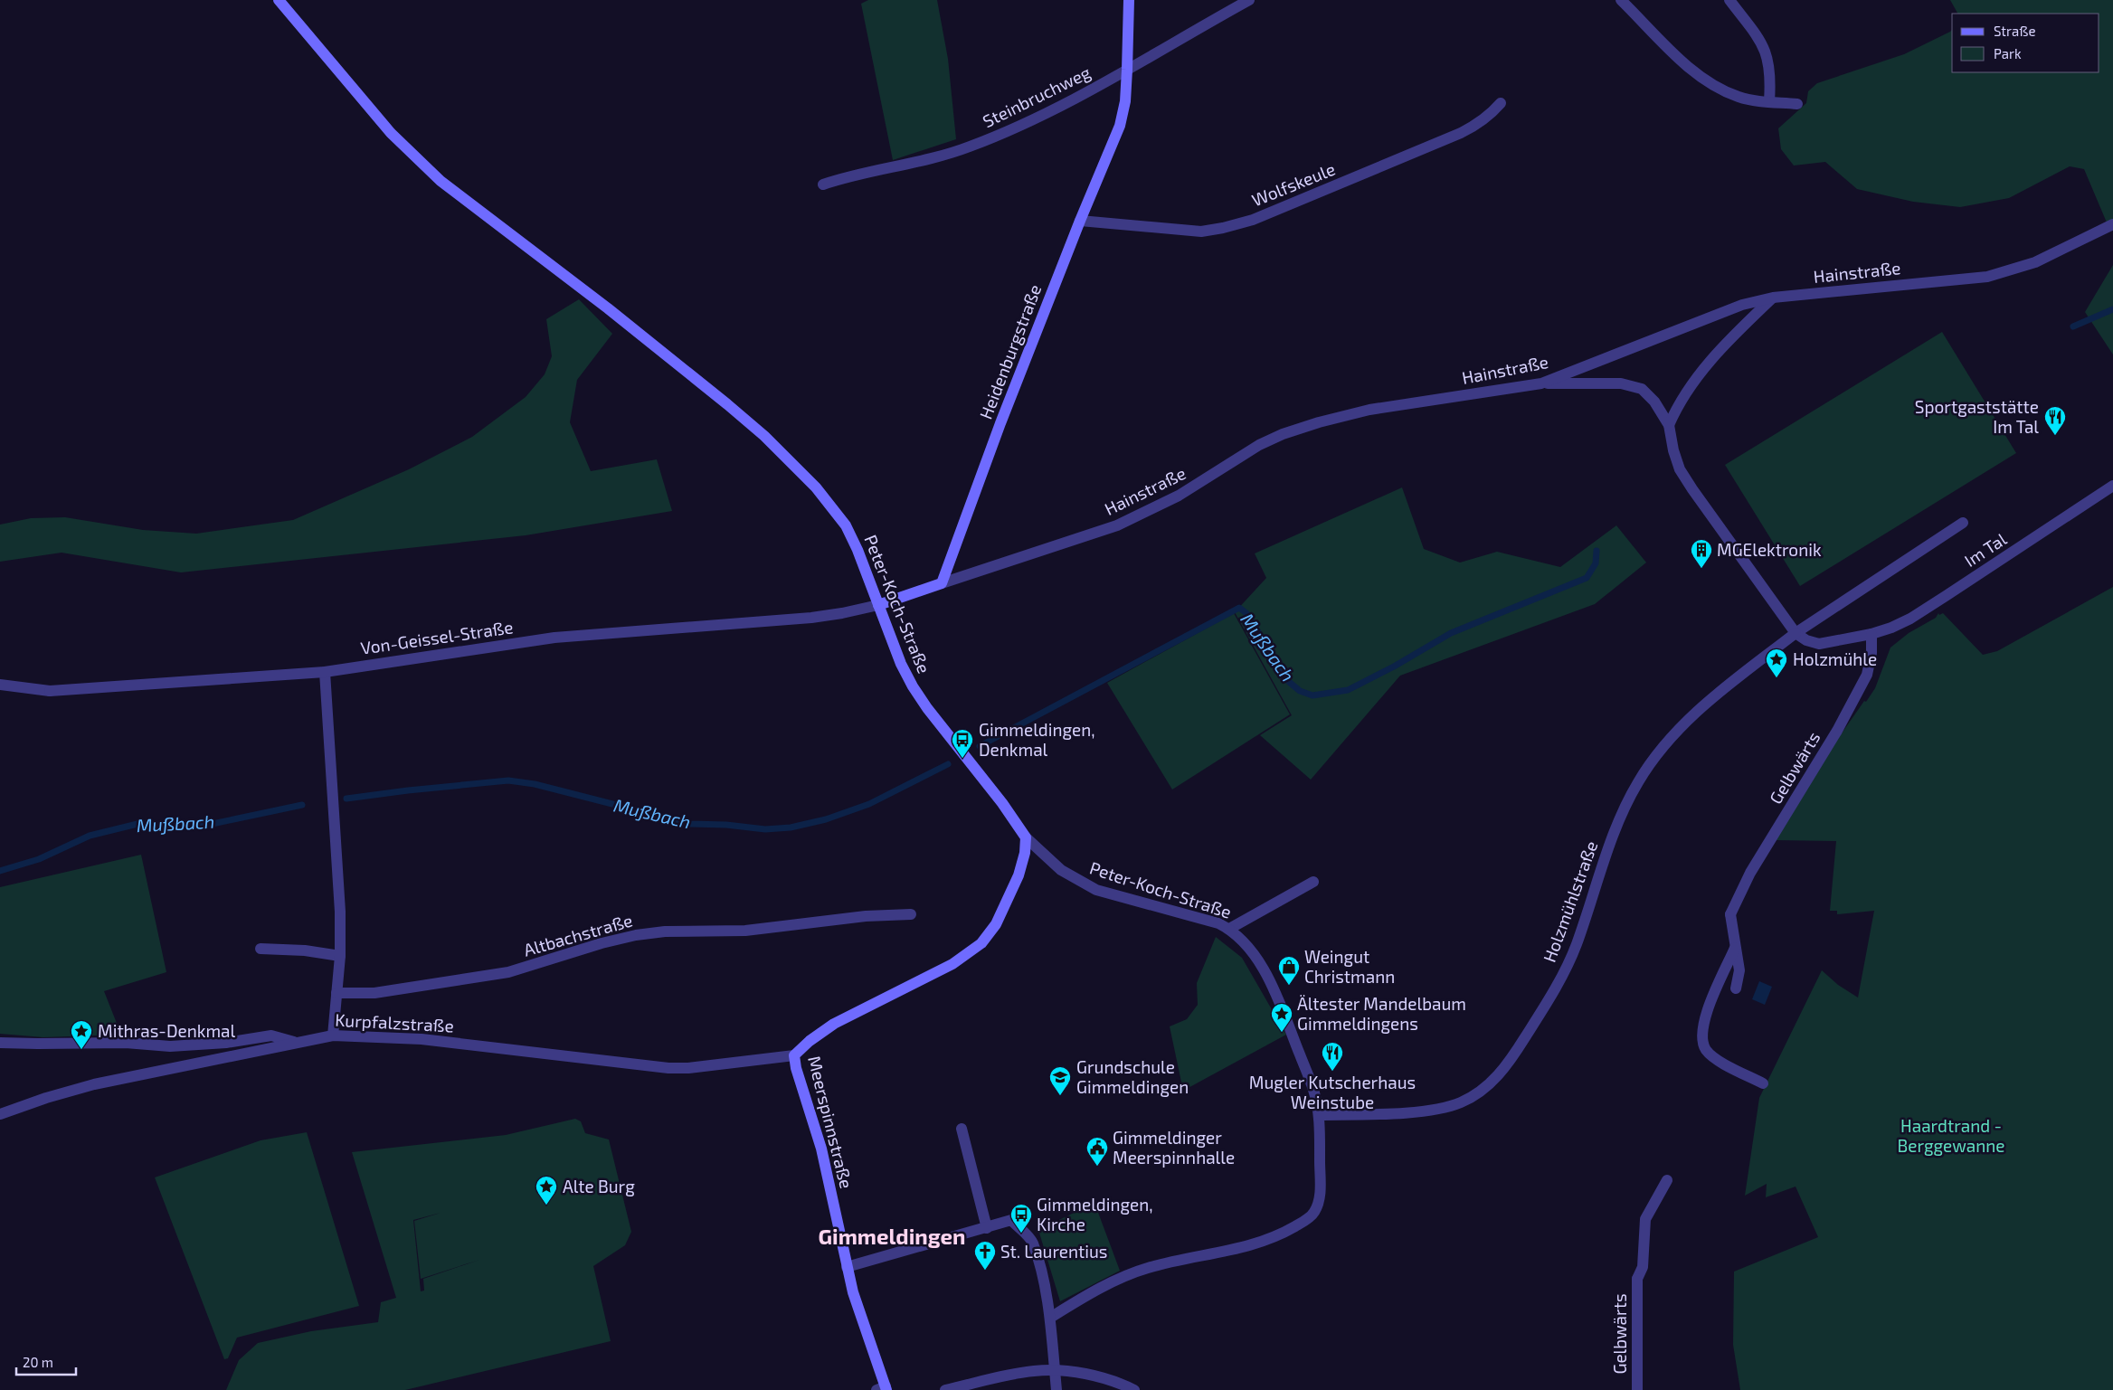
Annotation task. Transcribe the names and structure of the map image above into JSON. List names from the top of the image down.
{
  "streets": {
    "street": [
      "Steinbruchweg",
      "Wolfskeule",
      "Hainstraße",
      "Heidenburgstraße",
      "Im Tal",
      "Peter-Koch-Straße",
      "Von-Geissel-Straße",
      "Gelbwärts",
      "Holzmühlstraße",
      "Altbachstraße",
      "Kurpfalzstraße",
      "Meerspinnstraße"
    ]
  },
  "crossings": [
    ["Steinbruchweg", "Heidenburgstraße"],
    ["Wolfskeule", "Heidenburgstraße"],
    ["Hainstraße", "Heidenburgstraße"],
    ["Im Tal", "Gelbwärts"],
    ["Im Tal", "Holzmühlstraße"],
    ["Peter-Koch-Straße", "Von-Geissel-Straße"],
    ["Peter-Koch-Straße", "Holzmühlstraße"],
    ["Peter-Koch-Straße", "Meerspinnstraße"],
    ["Kurpfalzstraße", "Meerspinnstraße"]
  ],
  "districts": ["Gimmeldingen"],
  "water": ["Mußbach"],
  "parks": ["Haardtrand - Berggewanne"],
  "places": {
    "restaurant": ["Sportgaststätte Im Tal", "Mugler Kutscherhaus Weinstube"],
    "building": ["MGElektronik"],
    "place": [
      "Holzmühle",
      "Ältester Mandelbaum Gimmeldingens",
      "Mithras-Denkmal",
      "Alte Burg"
    ],
    "bus stop": ["Gimmeldingen, Denkmal", "Gimmeldingen, Kirche"],
    "shop": ["Weingut Christmann"],
    "school or university": ["Grundschule Gimmeldingen"],
    "public building": ["Gimmeldinger Meerspinnhalle"],
    "church": ["St. Laurentius"]
  },
  "legend": ["Straße", "Park"],
  "scale_bar": "20 m"
}
